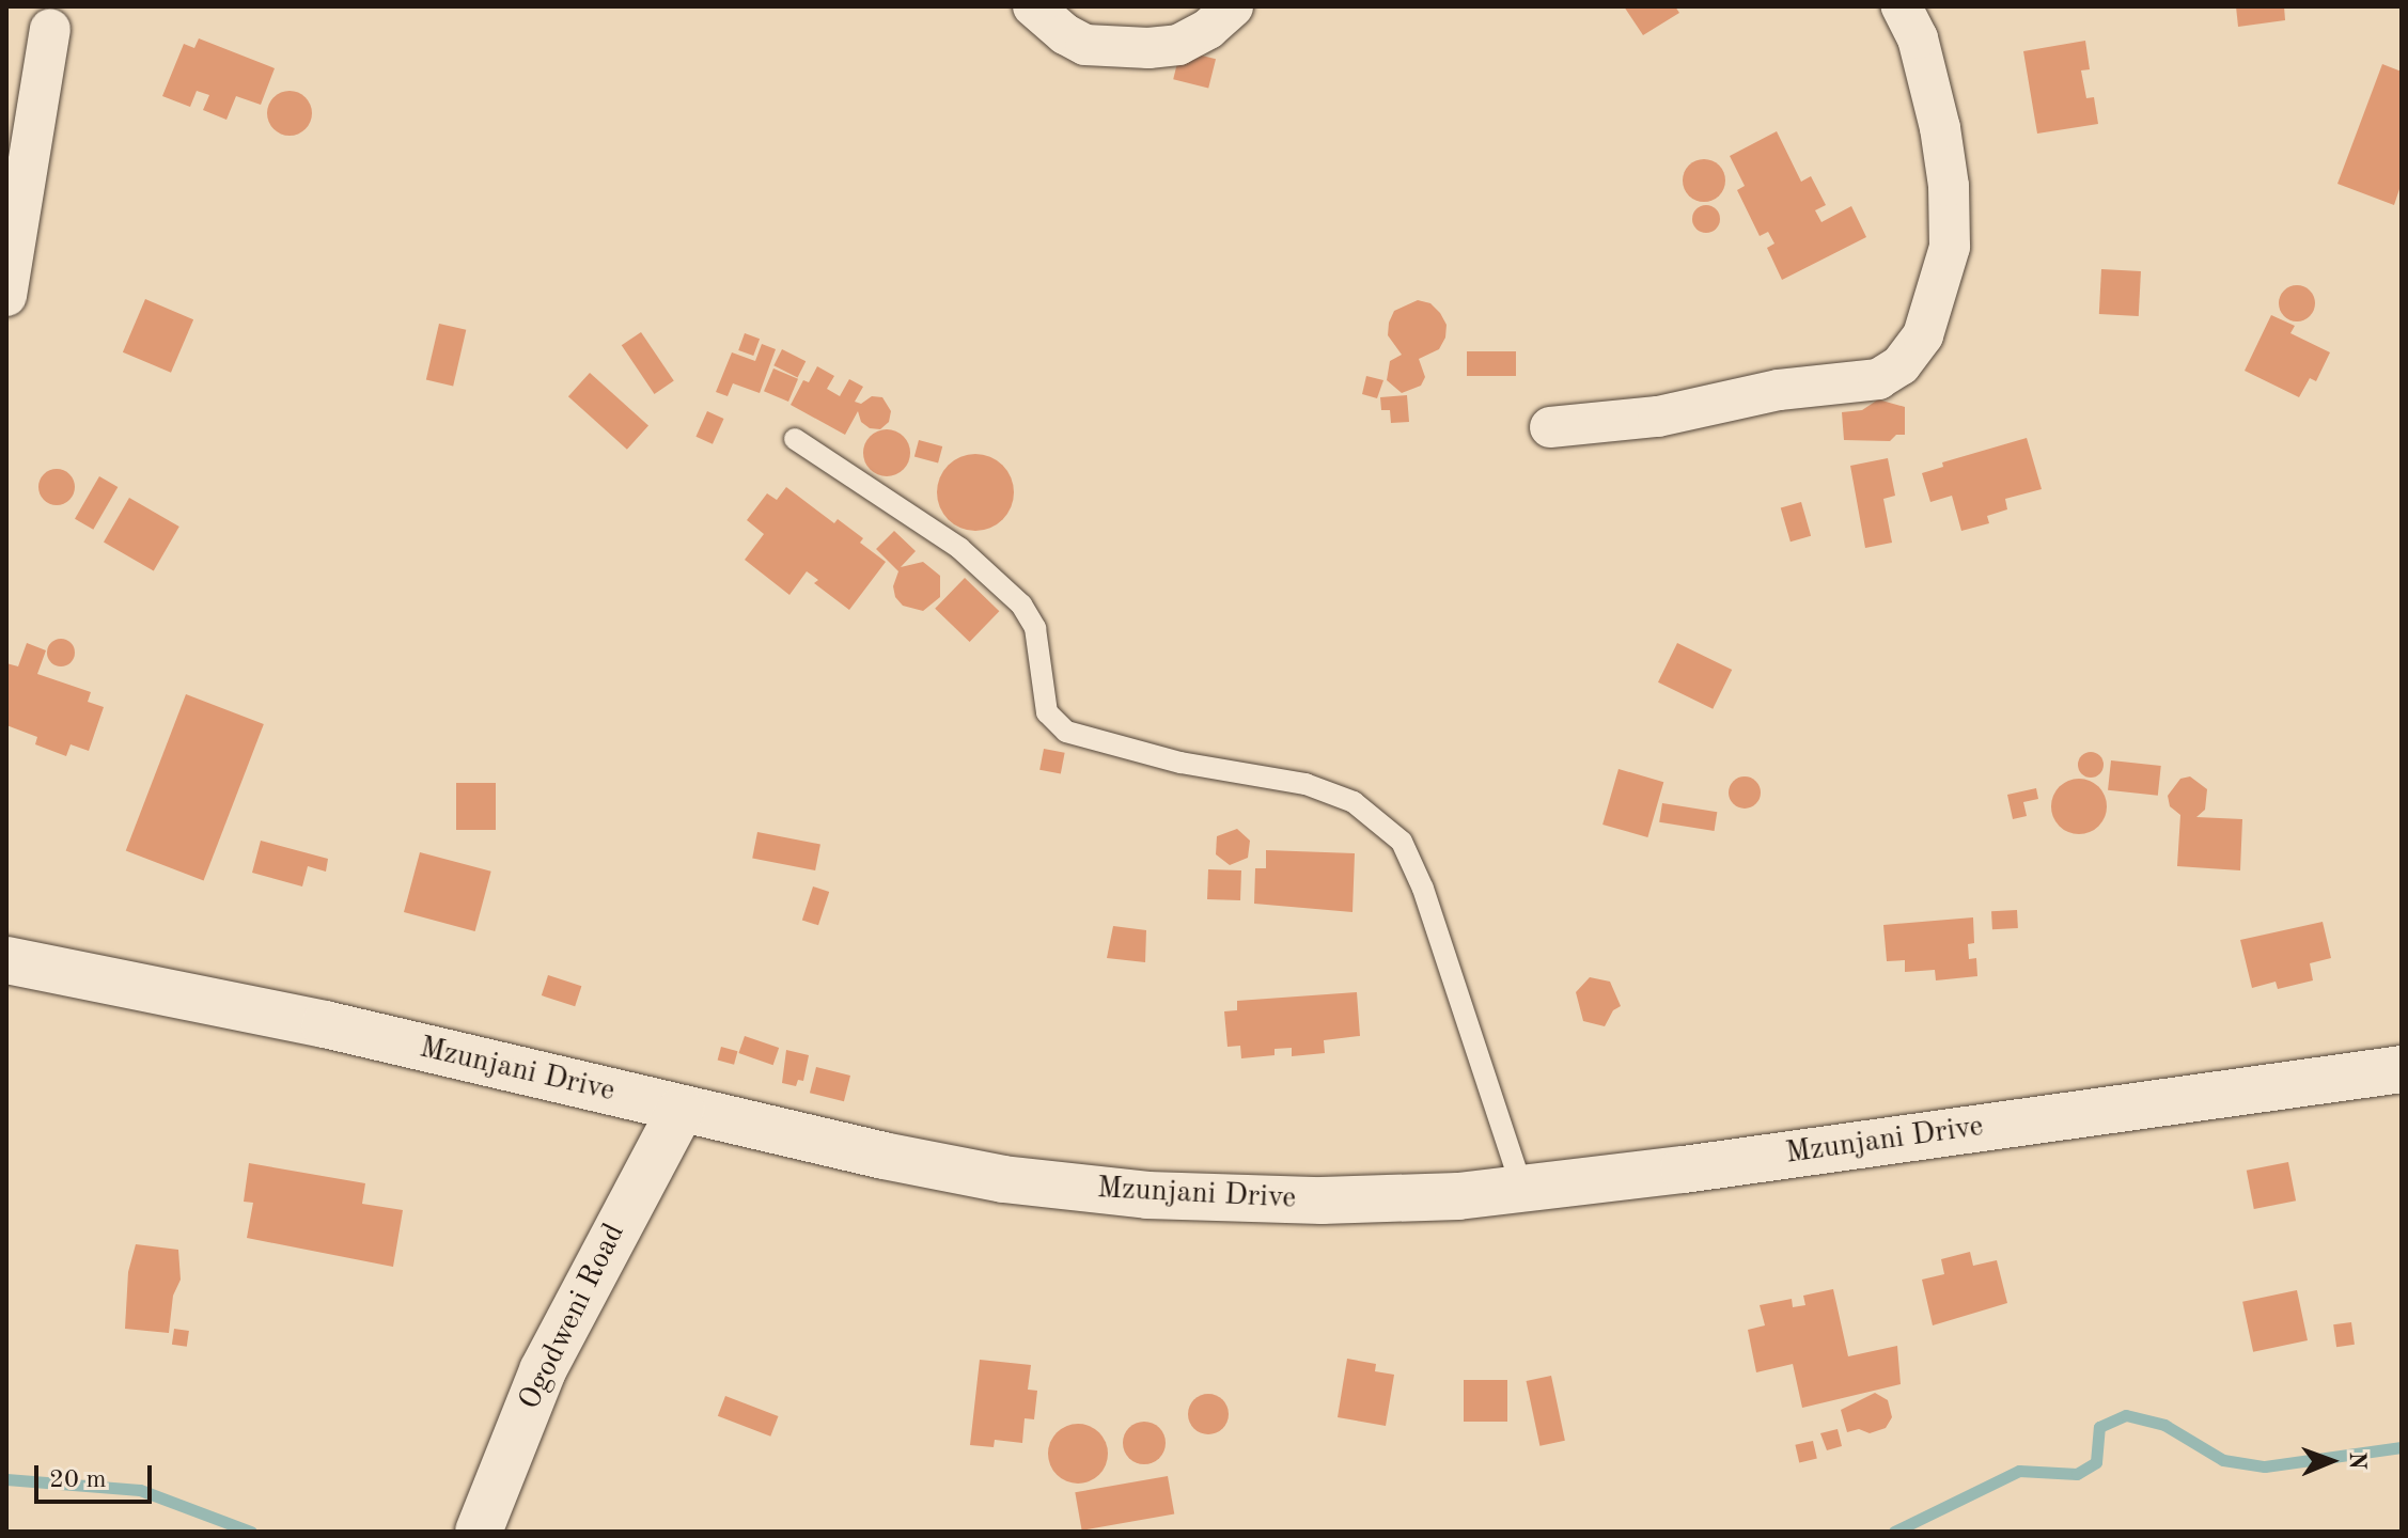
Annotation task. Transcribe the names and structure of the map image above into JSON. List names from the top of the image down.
{
  "streets": {
    "main road": ["Mzunjani Drive", "Ogodweni Road"]
  },
  "crossings": [
    ["Mzunjani Drive", "Ogodweni Road"]
  ],
  "scale_bar": "20 m",
  "north": "right"
}
